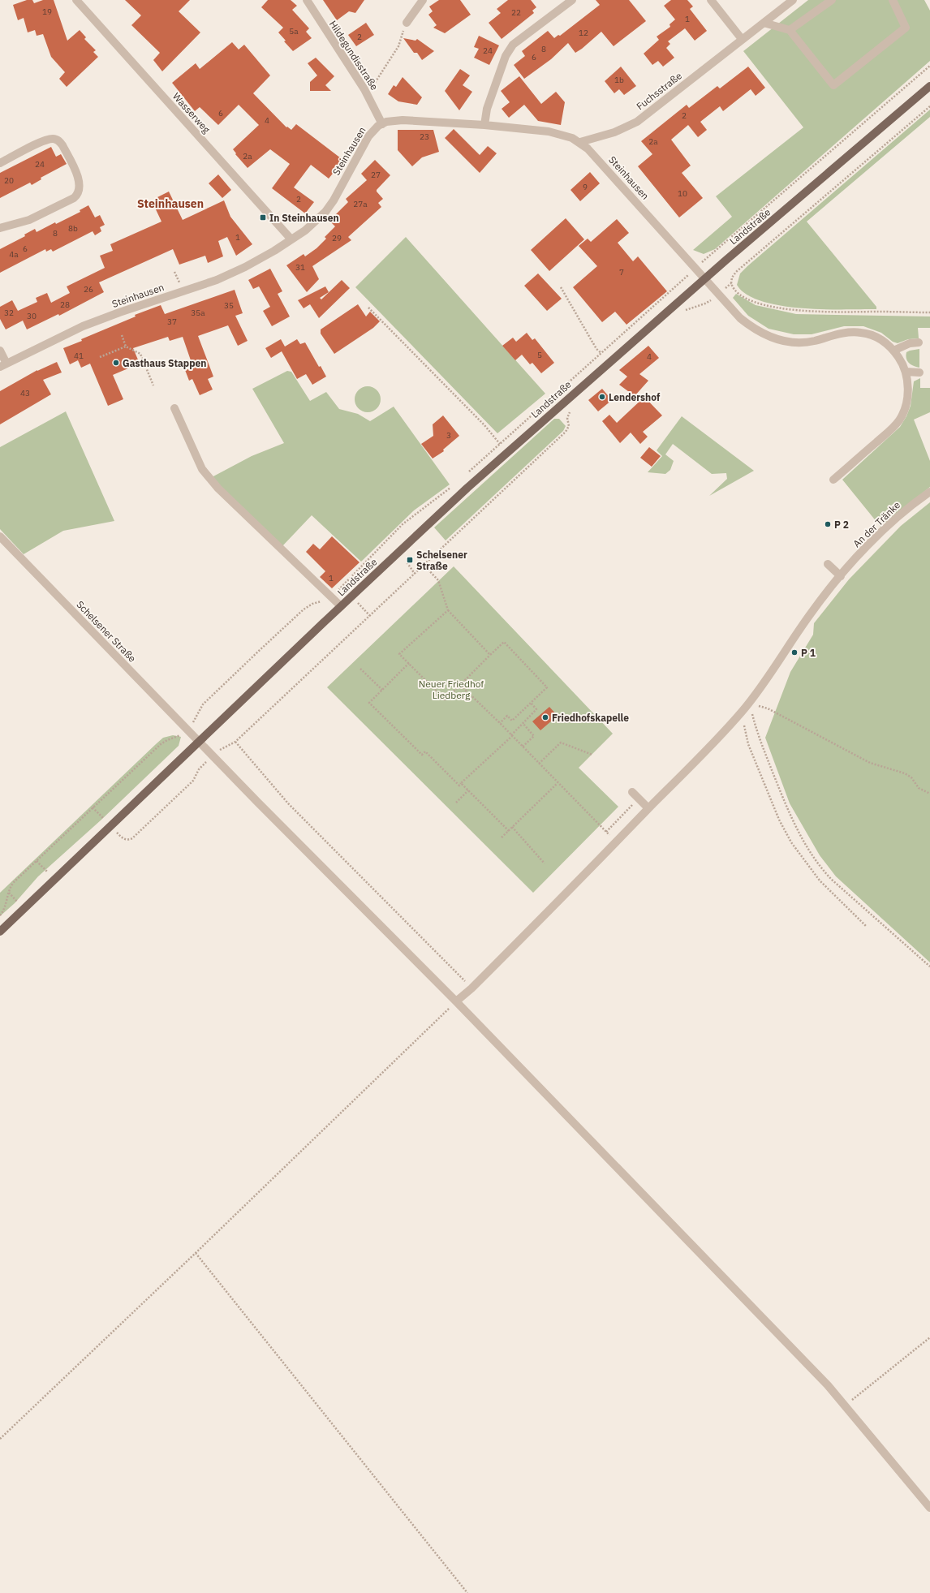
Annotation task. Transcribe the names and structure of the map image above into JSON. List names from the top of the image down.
{
  "streets": {
    "main road": ["Landstraße"],
    "street": [
      "Hildegundisstraße",
      "Fuchsstraße",
      "Wasserweg",
      "Steinhausen",
      "An der Tränke",
      "Schelsener Straße"
    ]
  },
  "crossings": [
    ["Hildegundisstraße", "Steinhausen"],
    ["Fuchsstraße", "Steinhausen"],
    ["Wasserweg", "Steinhausen"],
    ["Steinhausen", "Landstraße"],
    ["Landstraße", "Schelsener Straße"],
    ["An der Tränke", "Schelsener Straße"]
  ],
  "districts": ["Steinhausen"],
  "parks": ["Neuer Friedhof Liedberg"],
  "places": {
    "transit": ["In Steinhausen", "Schelsener Straße"],
    "other": [
      "Gasthaus Stappen",
      "Lendershof",
      "P 2",
      "P 1",
      "Friedhofskapelle"
    ]
  },
  "house_numbers": [
    "19",
    "22",
    "1",
    "5a",
    "12",
    "2",
    "8",
    "24",
    "6",
    "1b",
    "6",
    "2",
    "4",
    "23",
    "2a",
    "2a",
    "24",
    "27",
    "20",
    "9",
    "10",
    "2",
    "27a",
    "8b",
    "8",
    "1",
    "29",
    "6",
    "4a",
    "31",
    "7",
    "26",
    "28",
    "35",
    "32",
    "35a",
    "30",
    "37",
    "5",
    "41",
    "4",
    "43",
    "3",
    "1"
  ]
}
